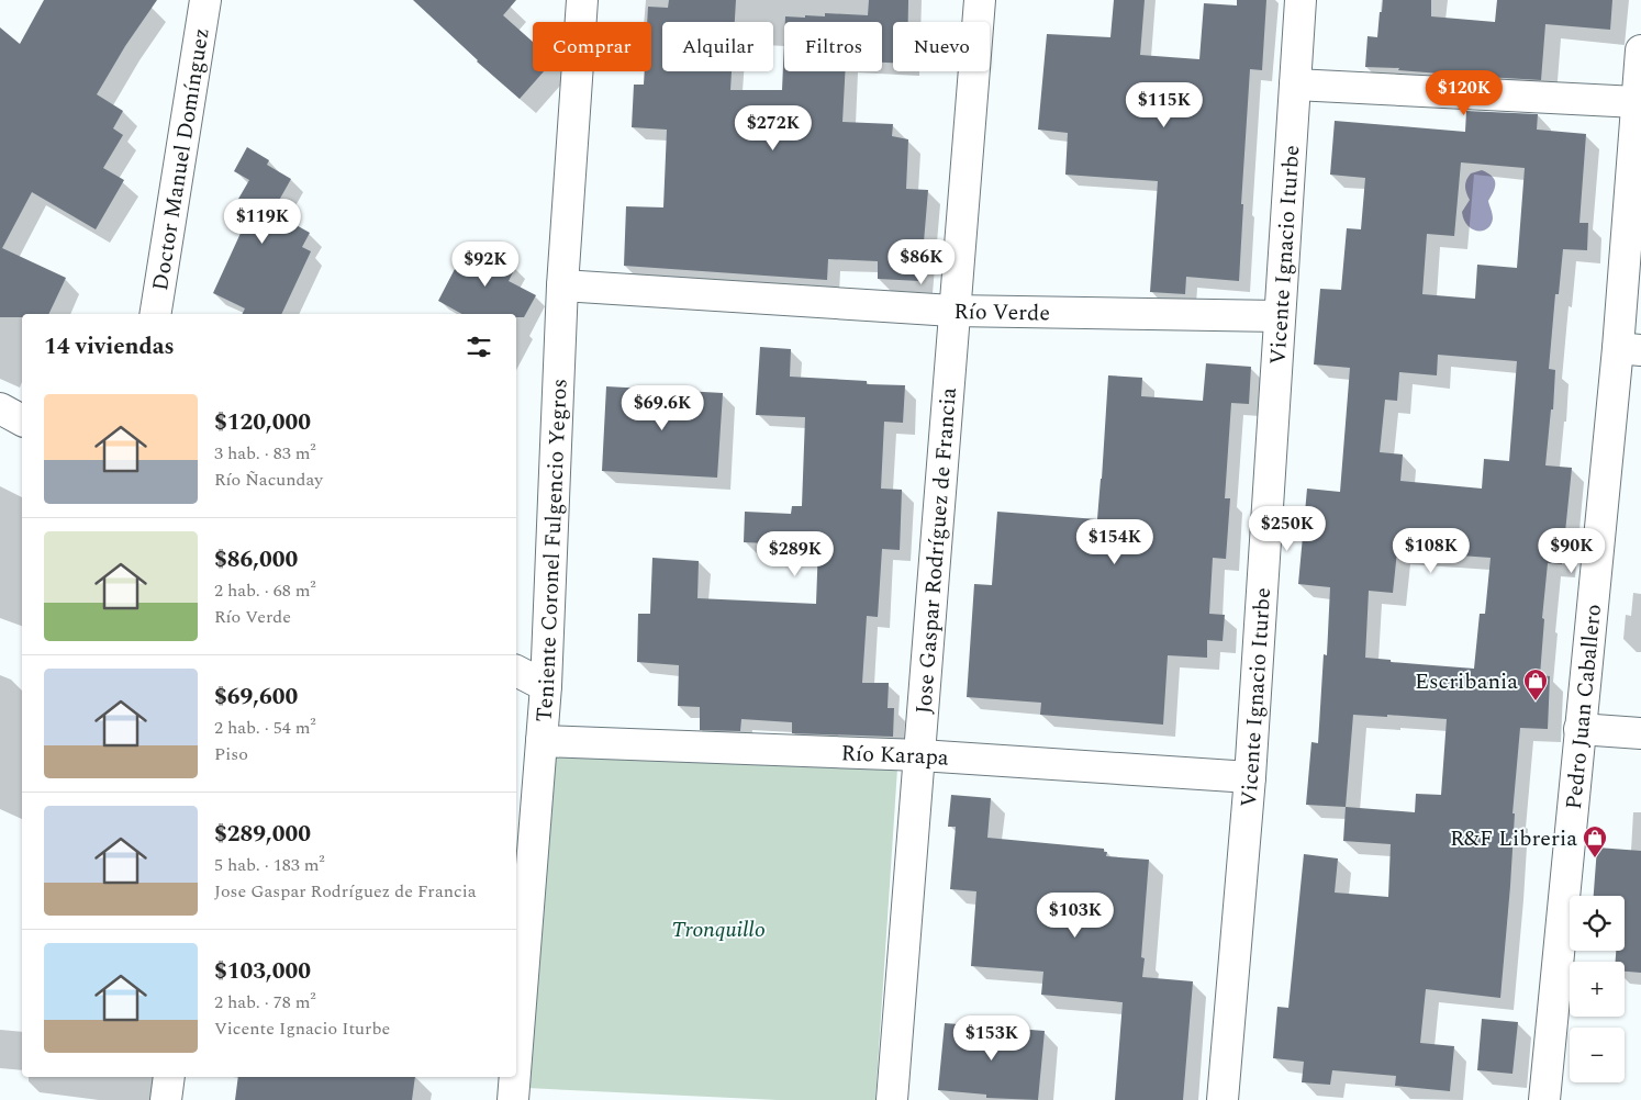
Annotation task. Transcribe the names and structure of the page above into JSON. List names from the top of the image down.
{
  "streets": {
    "street": [
      "Doctor Manuel Domínguez",
      "Vicente Ignacio Iturbe",
      "Río Verde",
      "Teniente Coronel Fulgencio Yegros",
      "Jose Gaspar Rodríguez de Francia",
      "Pedro Juan Caballero",
      "Río Karapa"
    ]
  },
  "crossings": [
    ["Vicente Ignacio Iturbe", "Río Verde"],
    ["Vicente Ignacio Iturbe", "Río Karapa"],
    ["Río Verde", "Teniente Coronel Fulgencio Yegros"],
    ["Río Verde", "Jose Gaspar Rodríguez de Francia"],
    ["Teniente Coronel Fulgencio Yegros", "Río Karapa"],
    ["Jose Gaspar Rodríguez de Francia", "Río Karapa"]
  ],
  "parks": ["Tronquillo"],
  "places": {
    "shop": ["Escribania", "R&F Libreria"]
  },
  "page": {
    "chip": [
      "Comprar",
      "Alquilar",
      "Filtros",
      "Nuevo"
    ],
    "price": [
      "$120K",
      "$115K",
      "$272K",
      "$119K",
      "$86K",
      "$92K",
      "$69.6K",
      "$250K",
      "$154K",
      "$108K",
      "$90K",
      "$289K",
      "$103K",
      "$153K"
    ],
    "heading": "14 viviendas",
    "list": [
      {
        "name": "$120,000",
        "note": "3 hab. · 83 m² · Río Ñacunday"
      },
      {
        "name": "$86,000",
        "note": "2 hab. · 68 m² · Río Verde"
      },
      {
        "name": "$69,600",
        "note": "2 hab. · 54 m² · Piso"
      },
      {
        "name": "$289,000",
        "note": "5 hab. · 183 m² · Jose Gaspar Rodríguez de Francia"
      },
      {
        "name": "$103,000",
        "note": "2 hab. · 78 m² · Vicente Ignacio Iturbe"
      }
    ],
    "map_buttons": ["+", "−"]
  }
}
